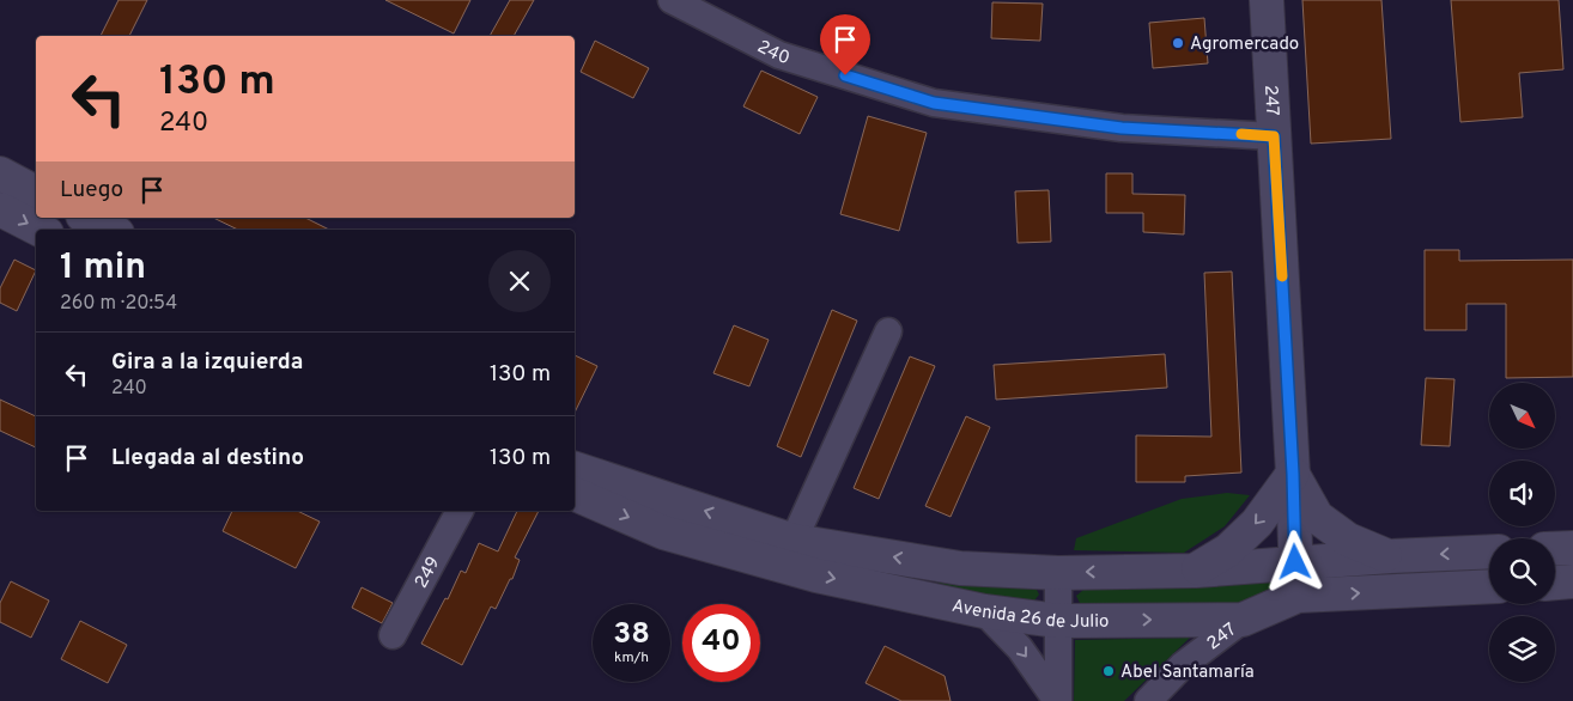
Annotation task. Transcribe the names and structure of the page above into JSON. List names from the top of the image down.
{
  "streets": {
    "street": [
      "240",
      "247",
      "249",
      "Avenida 26 de Julio"
    ]
  },
  "crossings": [
    ["240", "247"],
    ["247", "Avenida 26 de Julio"]
  ],
  "places": ["Agromercado", "Abel Santamaría"],
  "north": "bottom right",
  "page": {
    "turn": ["130 m", "240"],
    "then": "Luego",
    "heading": ["1 min", "260 m · 20:54"],
    "list": [
      {
        "name": "Gira a la izquierda",
        "note": "240",
        "value": "130 m"
      },
      {
        "name": "Llegada al destino",
        "value": "130 m"
      }
    ],
    "speed": "38 km/h",
    "limit": "40"
  }
}
